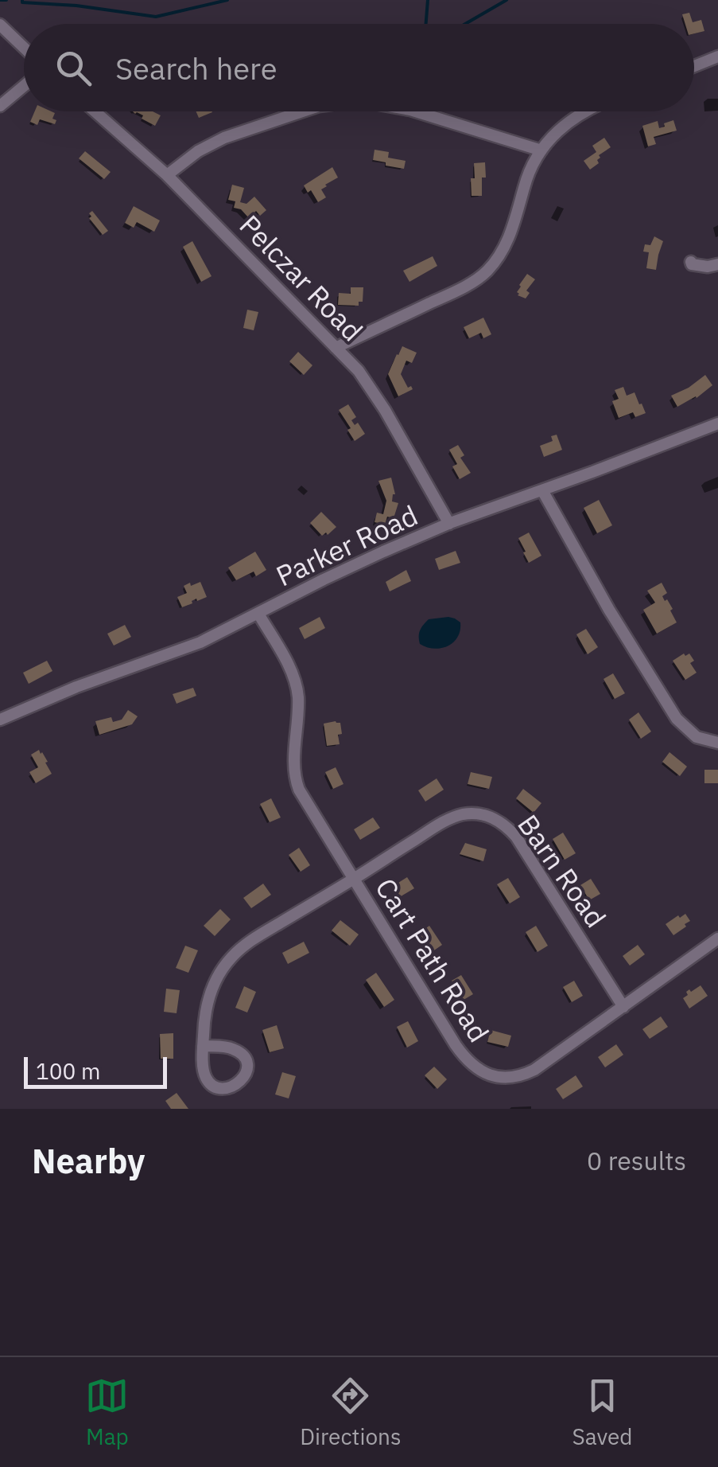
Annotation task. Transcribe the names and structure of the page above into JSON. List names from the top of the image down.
{
  "streets": {
    "street": [
      "Pelczar Road",
      "Parker Road",
      "Barn Road",
      "Cart Path Road"
    ]
  },
  "crossings": [
    ["Pelczar Road", "Parker Road"],
    ["Parker Road", "Cart Path Road"],
    ["Barn Road", "Cart Path Road"]
  ],
  "scale_bar": "100 m",
  "page": {
    "search": "Search here",
    "scale": "100 m",
    "heading": ["Nearby", "0 results"],
    "nav": ["Map", "Directions", "Saved"]
  }
}
